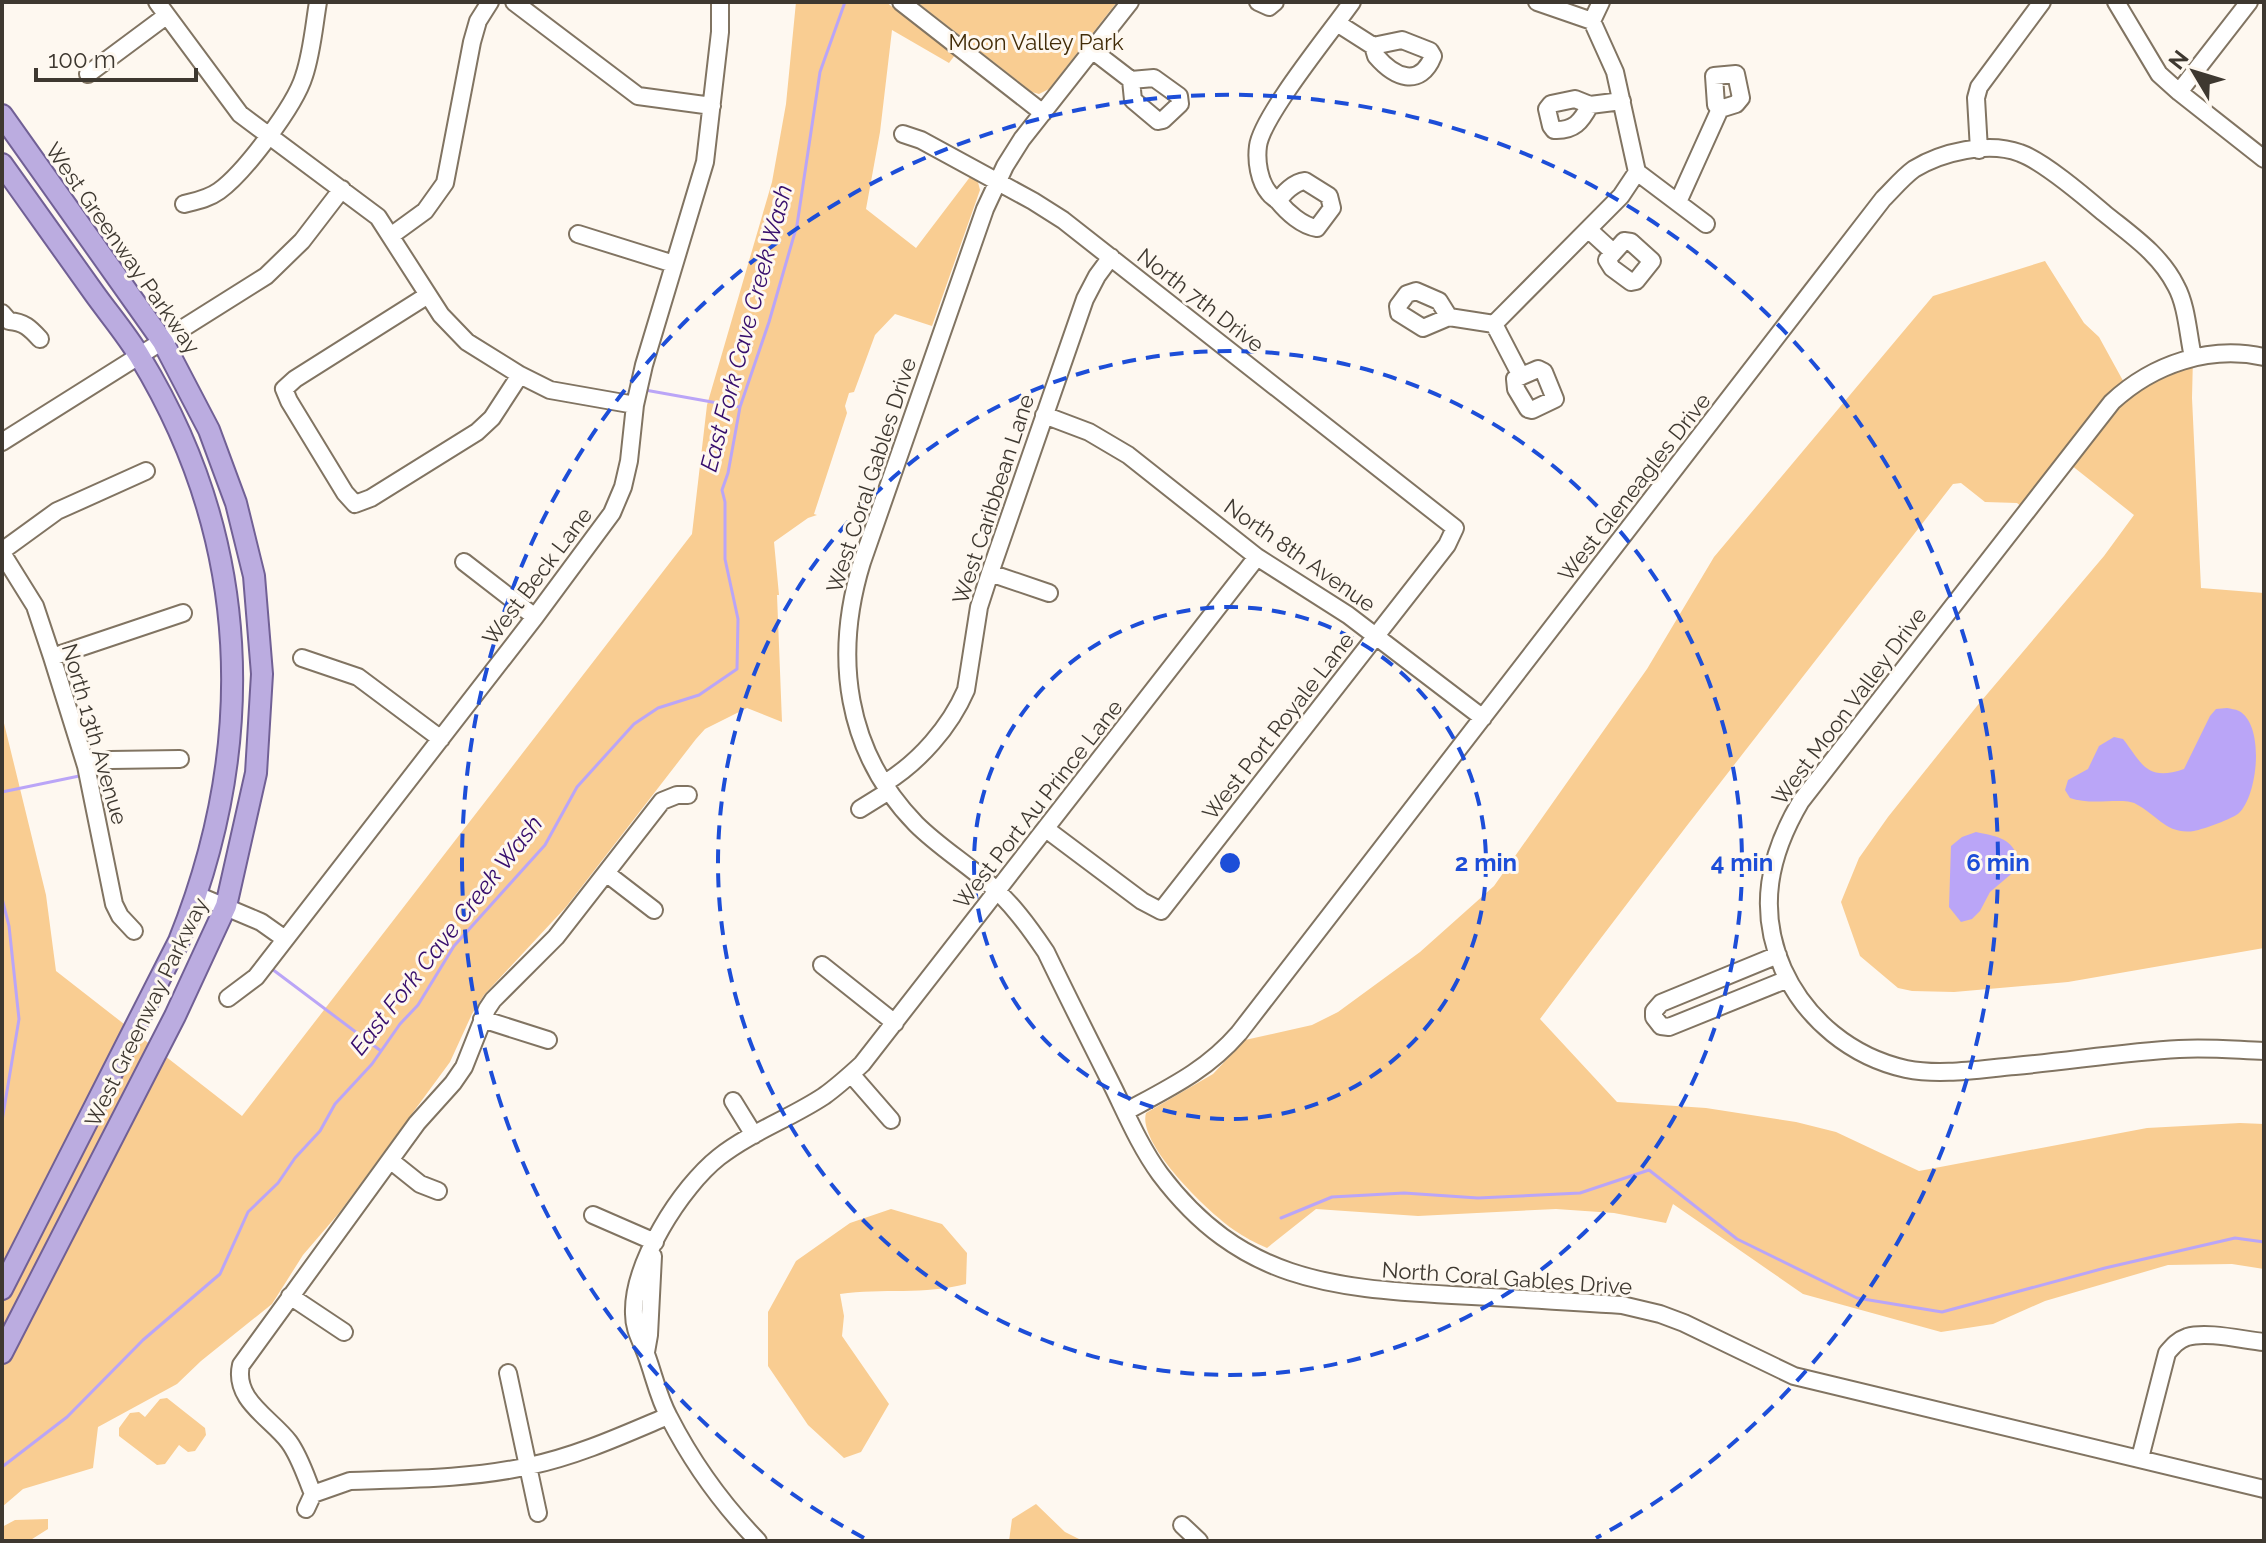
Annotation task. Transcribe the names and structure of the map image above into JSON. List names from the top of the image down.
{
  "streets": {
    "main road": ["West Greenway Parkway"],
    "street": [
      "North 7th Drive",
      "West Coral Gables Drive",
      "West Gleneagles Drive",
      "West Caribbean Lane",
      "North 8th Avenue",
      "West Beck Lane",
      "West Moon Valley Drive",
      "West Port Royale Lane",
      "North 13th Avenue",
      "West Port Au Prince Lane",
      "North Coral Gables Drive"
    ]
  },
  "crossings": [
    ["North 7th Drive", "West Coral Gables Drive"],
    ["North 7th Drive", "West Caribbean Lane"],
    ["North 7th Drive", "West Port Royale Lane"],
    ["West Coral Gables Drive", "West Gleneagles Drive"],
    ["West Coral Gables Drive", "West Caribbean Lane"],
    ["West Coral Gables Drive", "West Port Au Prince Lane"],
    ["West Coral Gables Drive", "North Coral Gables Drive"],
    ["West Gleneagles Drive", "North 8th Avenue"],
    ["West Gleneagles Drive", "West Moon Valley Drive"],
    ["West Caribbean Lane", "North 8th Avenue"],
    ["North 8th Avenue", "West Port Royale Lane"],
    ["North 8th Avenue", "West Port Au Prince Lane"],
    ["West Port Royale Lane", "West Port Au Prince Lane"]
  ],
  "water": ["East Fork Cave Creek Wash"],
  "parks": ["Moon Valley Park"],
  "scale_bar": "100 m",
  "north": "top left",
  "rings": ["2 min", "4 min", "6 min"]
}
